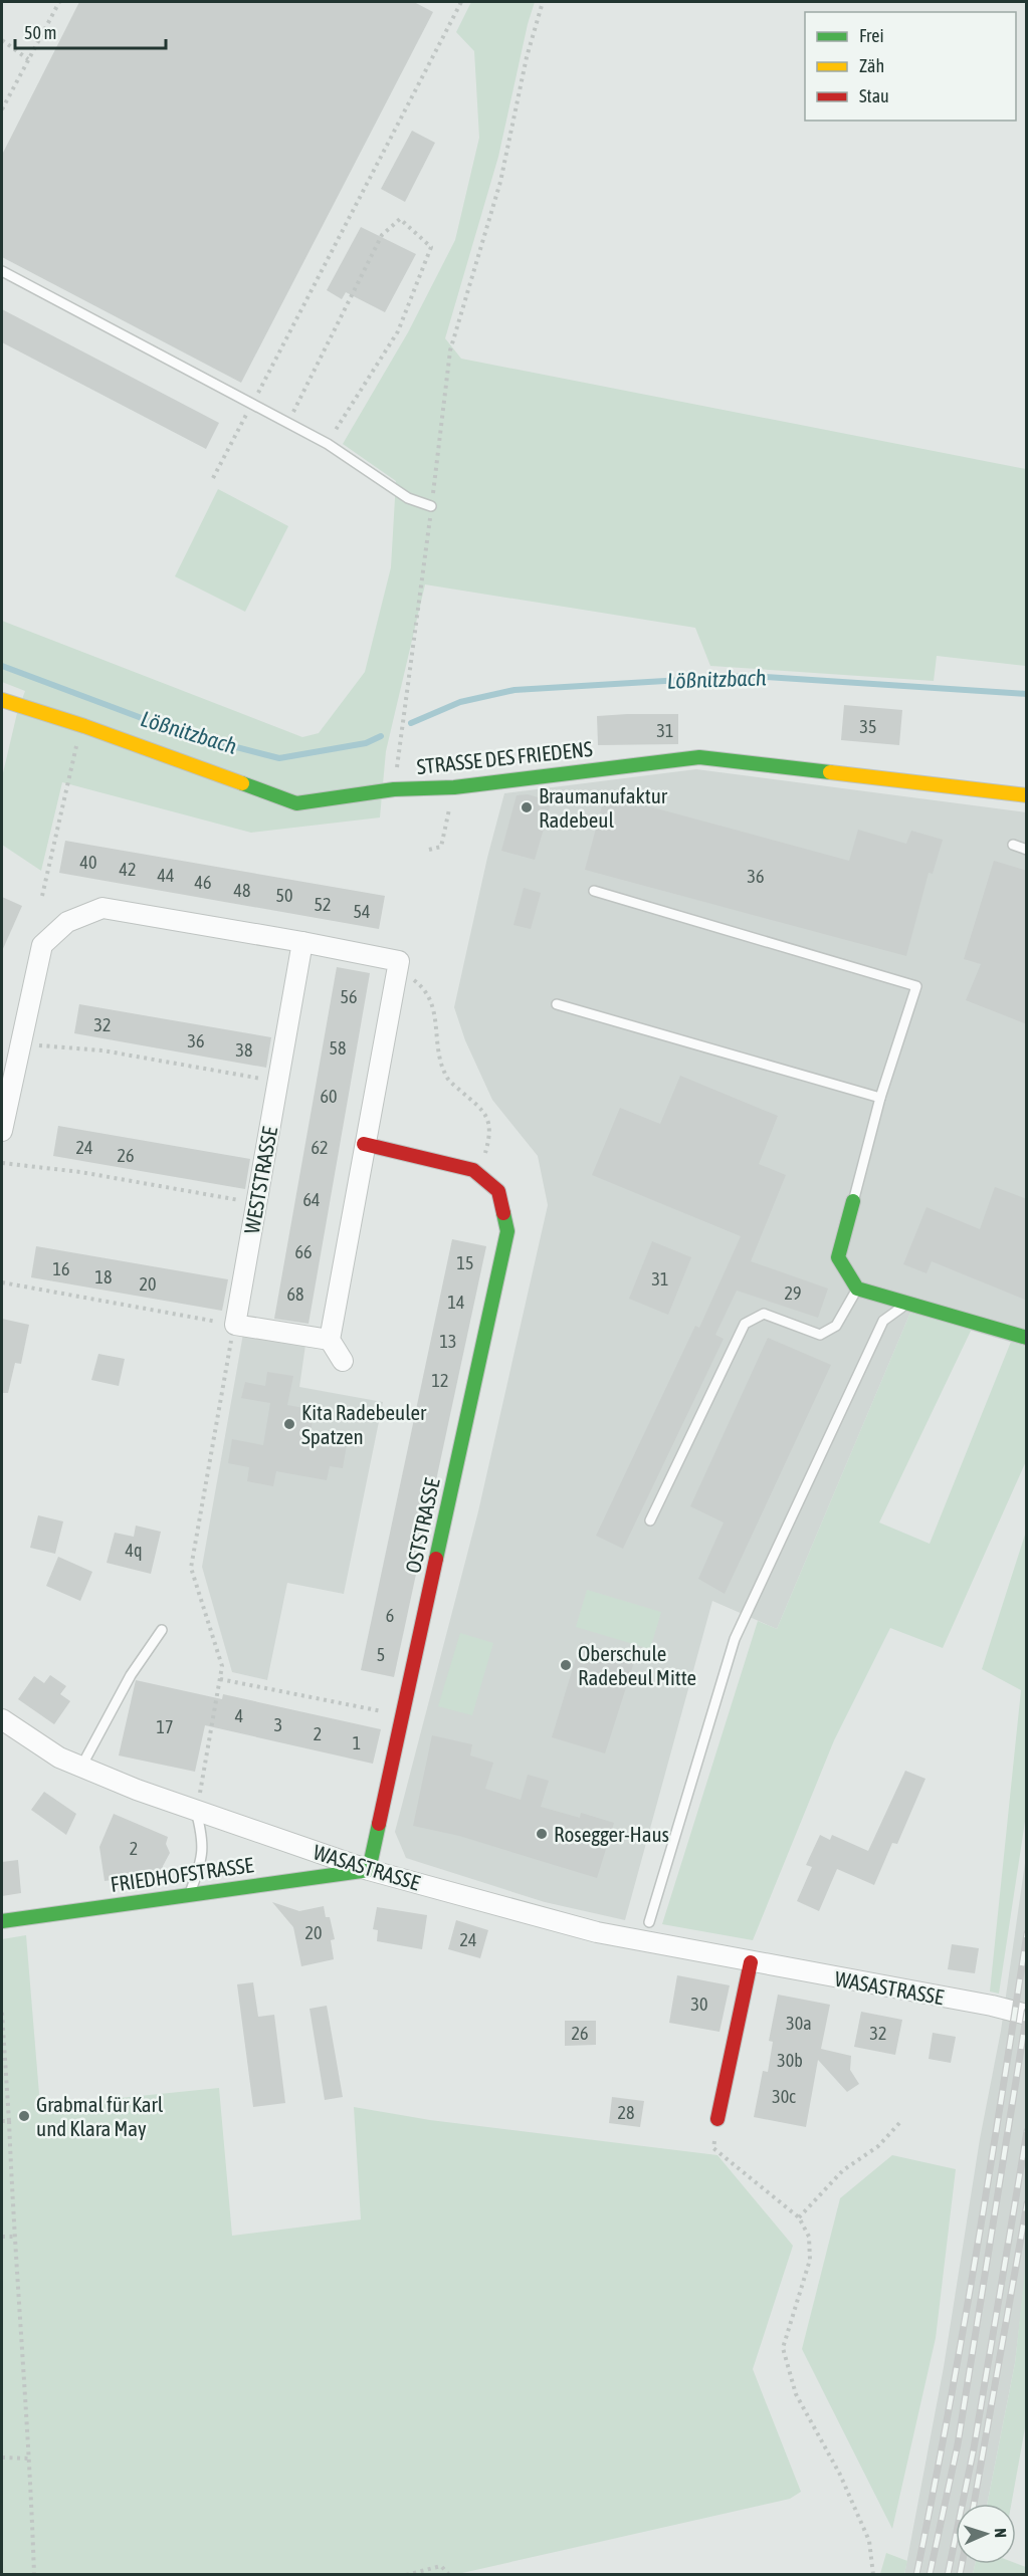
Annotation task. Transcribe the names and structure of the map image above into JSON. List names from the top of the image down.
{
  "streets": {
    "street": [
      "STRASSE DES FRIEDENS",
      "WESTSTRASSE",
      "OSTSTRASSE",
      "WASASTRASSE",
      "FRIEDHOFSTRASSE"
    ]
  },
  "crossings": [
    ["OSTSTRASSE", "WASASTRASSE"],
    ["OSTSTRASSE", "FRIEDHOFSTRASSE"],
    ["WASASTRASSE", "FRIEDHOFSTRASSE"]
  ],
  "water": ["Lößnitzbach"],
  "places": [
    "Braumanufaktur Radebeul",
    "Kita Radebeuler Spatzen",
    "Oberschule Radebeul Mitte",
    "Rosegger-Haus",
    "Grabmal für Karl und Klara May"
  ],
  "house_numbers": [
    "35",
    "31",
    "40",
    "42",
    "44",
    "36",
    "46",
    "48",
    "50",
    "52",
    "54",
    "56",
    "32",
    "36",
    "58",
    "38",
    "60",
    "24",
    "62",
    "26",
    "64",
    "66",
    "15",
    "16",
    "18",
    "31",
    "20",
    "29",
    "68",
    "14",
    "13",
    "12",
    "4q",
    "6",
    "5",
    "4",
    "3",
    "17",
    "2",
    "1",
    "2",
    "20",
    "24",
    "30",
    "30a",
    "26",
    "32",
    "30b",
    "30c",
    "28"
  ],
  "legend": ["Frei", "Zäh", "Stau"],
  "scale_bar": "50 m",
  "north": "right"
}
